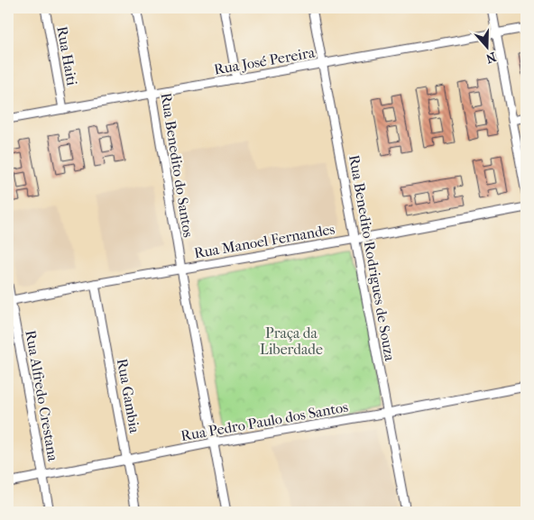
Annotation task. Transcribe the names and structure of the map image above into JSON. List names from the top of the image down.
{
  "streets": {
    "street": [
      "Rua Haiti",
      "Rua José Pereira",
      "Rua Benedito do Santos",
      "Rua Manoel Fernandes",
      "Rua Benedito Rodrigues de Souza",
      "Rua Alfredo Crestana",
      "Rua Gambia",
      "Rua Pedro Paulo dos Santos"
    ]
  },
  "crossings": [
    ["Rua Haiti", "Rua José Pereira"],
    ["Rua José Pereira", "Rua Benedito do Santos"],
    ["Rua José Pereira", "Rua Benedito Rodrigues de Souza"],
    ["Rua Benedito do Santos", "Rua Manoel Fernandes"],
    ["Rua Benedito do Santos", "Rua Pedro Paulo dos Santos"],
    ["Rua Manoel Fernandes", "Rua Benedito Rodrigues de Souza"],
    ["Rua Manoel Fernandes", "Rua Alfredo Crestana"],
    ["Rua Manoel Fernandes", "Rua Gambia"],
    ["Rua Benedito Rodrigues de Souza", "Rua Pedro Paulo dos Santos"],
    ["Rua Alfredo Crestana", "Rua Pedro Paulo dos Santos"],
    ["Rua Gambia", "Rua Pedro Paulo dos Santos"]
  ],
  "parks": ["Praça da Liberdade"],
  "north": "bottom"
}
